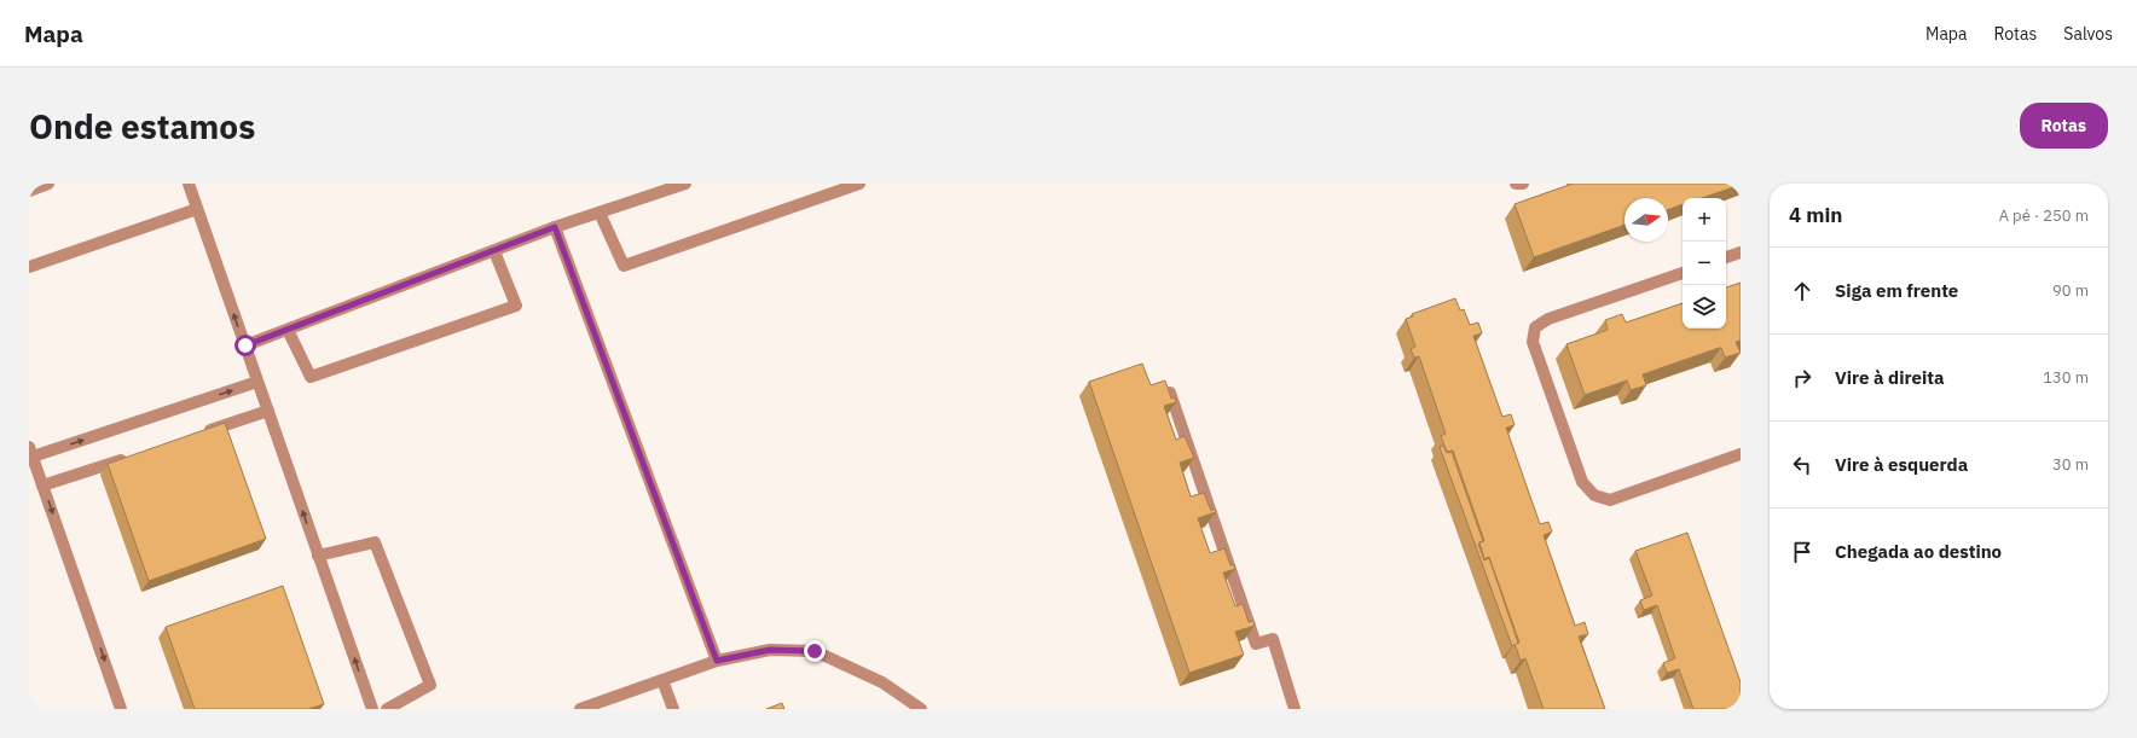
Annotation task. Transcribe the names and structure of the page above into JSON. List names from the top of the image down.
{
  "north": "right",
  "page": {
    "header": "Mapa",
    "nav": ["Mapa", "Rotas", "Salvos"],
    "buttons": "Rotas",
    "title": "Onde estamos",
    "heading": ["4 min", "A pé · 250 m"],
    "map_buttons": ["+", "−"],
    "list": [
      ["Siga em frente", "90 m"],
      ["Vire à direita", "130 m"],
      ["Vire à esquerda", "30 m"],
      "Chegada ao destino"
    ]
  }
}
